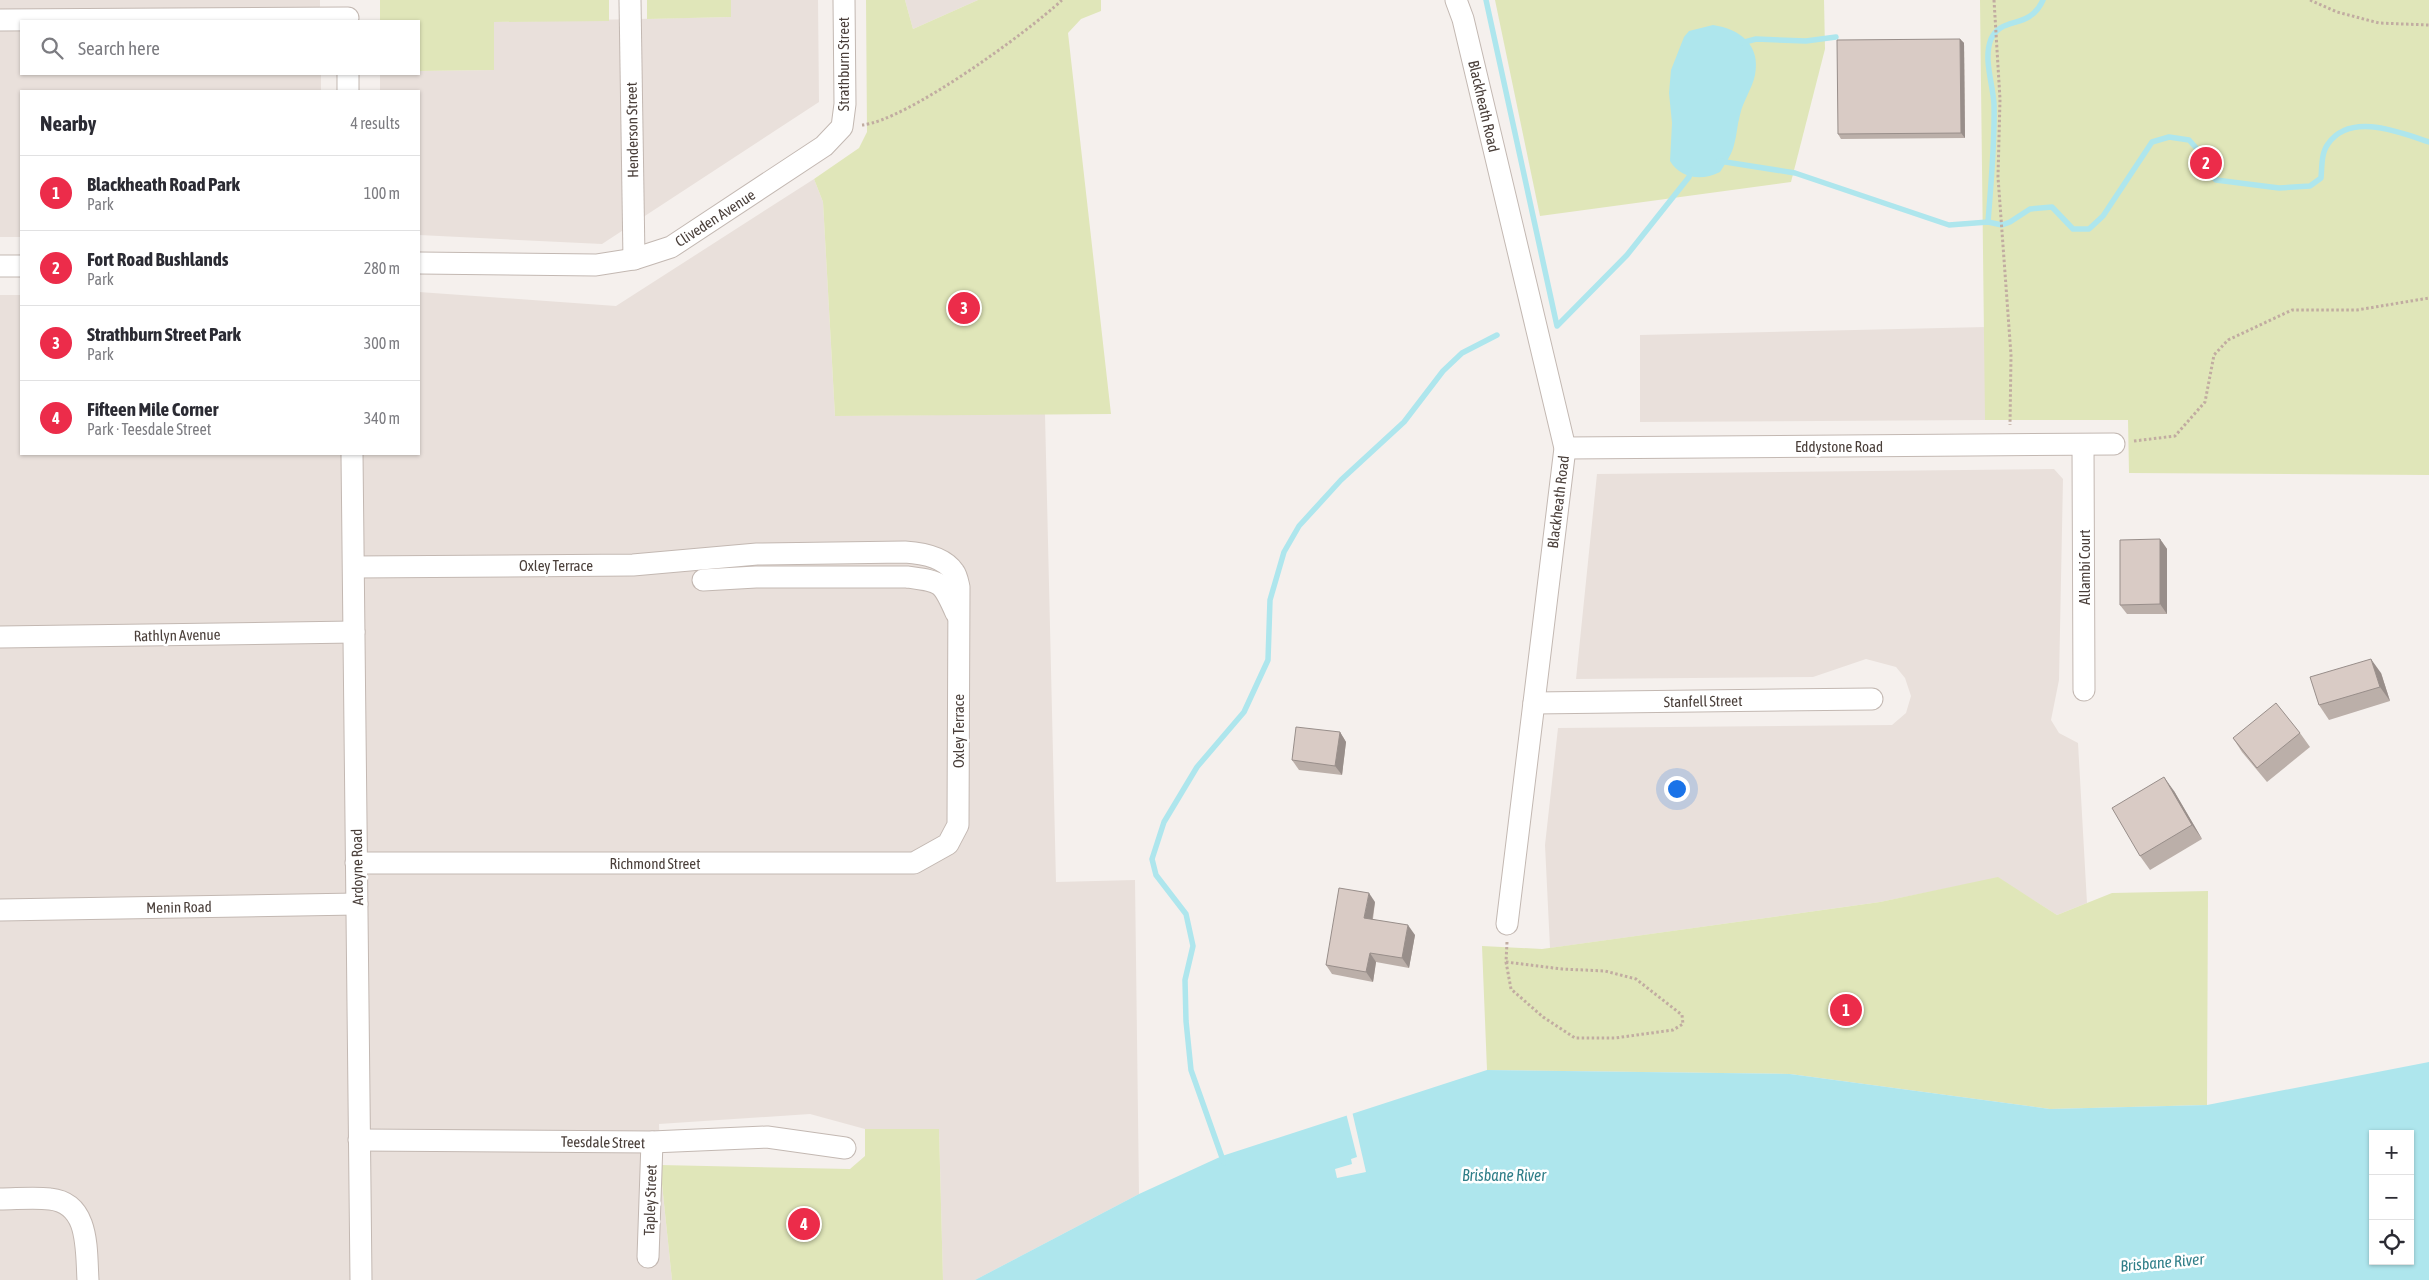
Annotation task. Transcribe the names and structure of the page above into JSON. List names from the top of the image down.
{
  "streets": {
    "street": [
      "Strathburn Street",
      "Blackheath Road",
      "Henderson Street",
      "Cliveden Avenue",
      "Eddystone Road",
      "Oxley Terrace",
      "Allambi Court",
      "Rathlyn Avenue",
      "Stanfell Street",
      "Richmond Street",
      "Ardoyne Road",
      "Menin Road",
      "Teesdale Street",
      "Tapley Street"
    ]
  },
  "crossings": [
    ["Strathburn Street", "Cliveden Avenue"],
    ["Blackheath Road", "Eddystone Road"],
    ["Blackheath Road", "Stanfell Street"],
    ["Henderson Street", "Cliveden Avenue"],
    ["Eddystone Road", "Allambi Court"],
    ["Oxley Terrace", "Richmond Street"],
    ["Oxley Terrace", "Ardoyne Road"],
    ["Rathlyn Avenue", "Ardoyne Road"],
    ["Richmond Street", "Ardoyne Road"],
    ["Ardoyne Road", "Menin Road"],
    ["Ardoyne Road", "Teesdale Street"],
    ["Teesdale Street", "Tapley Street"]
  ],
  "water": ["Brisbane River"],
  "page": {
    "search": "Search here",
    "heading": ["Nearby", "4 results"],
    "pins": [
      "2",
      "3",
      "1",
      "4"
    ],
    "list": [
      {
        "mark": "1",
        "name": "Blackheath Road Park",
        "note": "Park",
        "value": "100 m"
      },
      {
        "mark": "2",
        "name": "Fort Road Bushlands",
        "note": "Park",
        "value": "280 m"
      },
      {
        "mark": "3",
        "name": "Strathburn Street Park",
        "note": "Park",
        "value": "300 m"
      },
      {
        "mark": "4",
        "name": "Fifteen Mile Corner",
        "note": "Park · Teesdale Street",
        "value": "340 m"
      }
    ],
    "map_buttons": ["+", "−"]
  }
}
